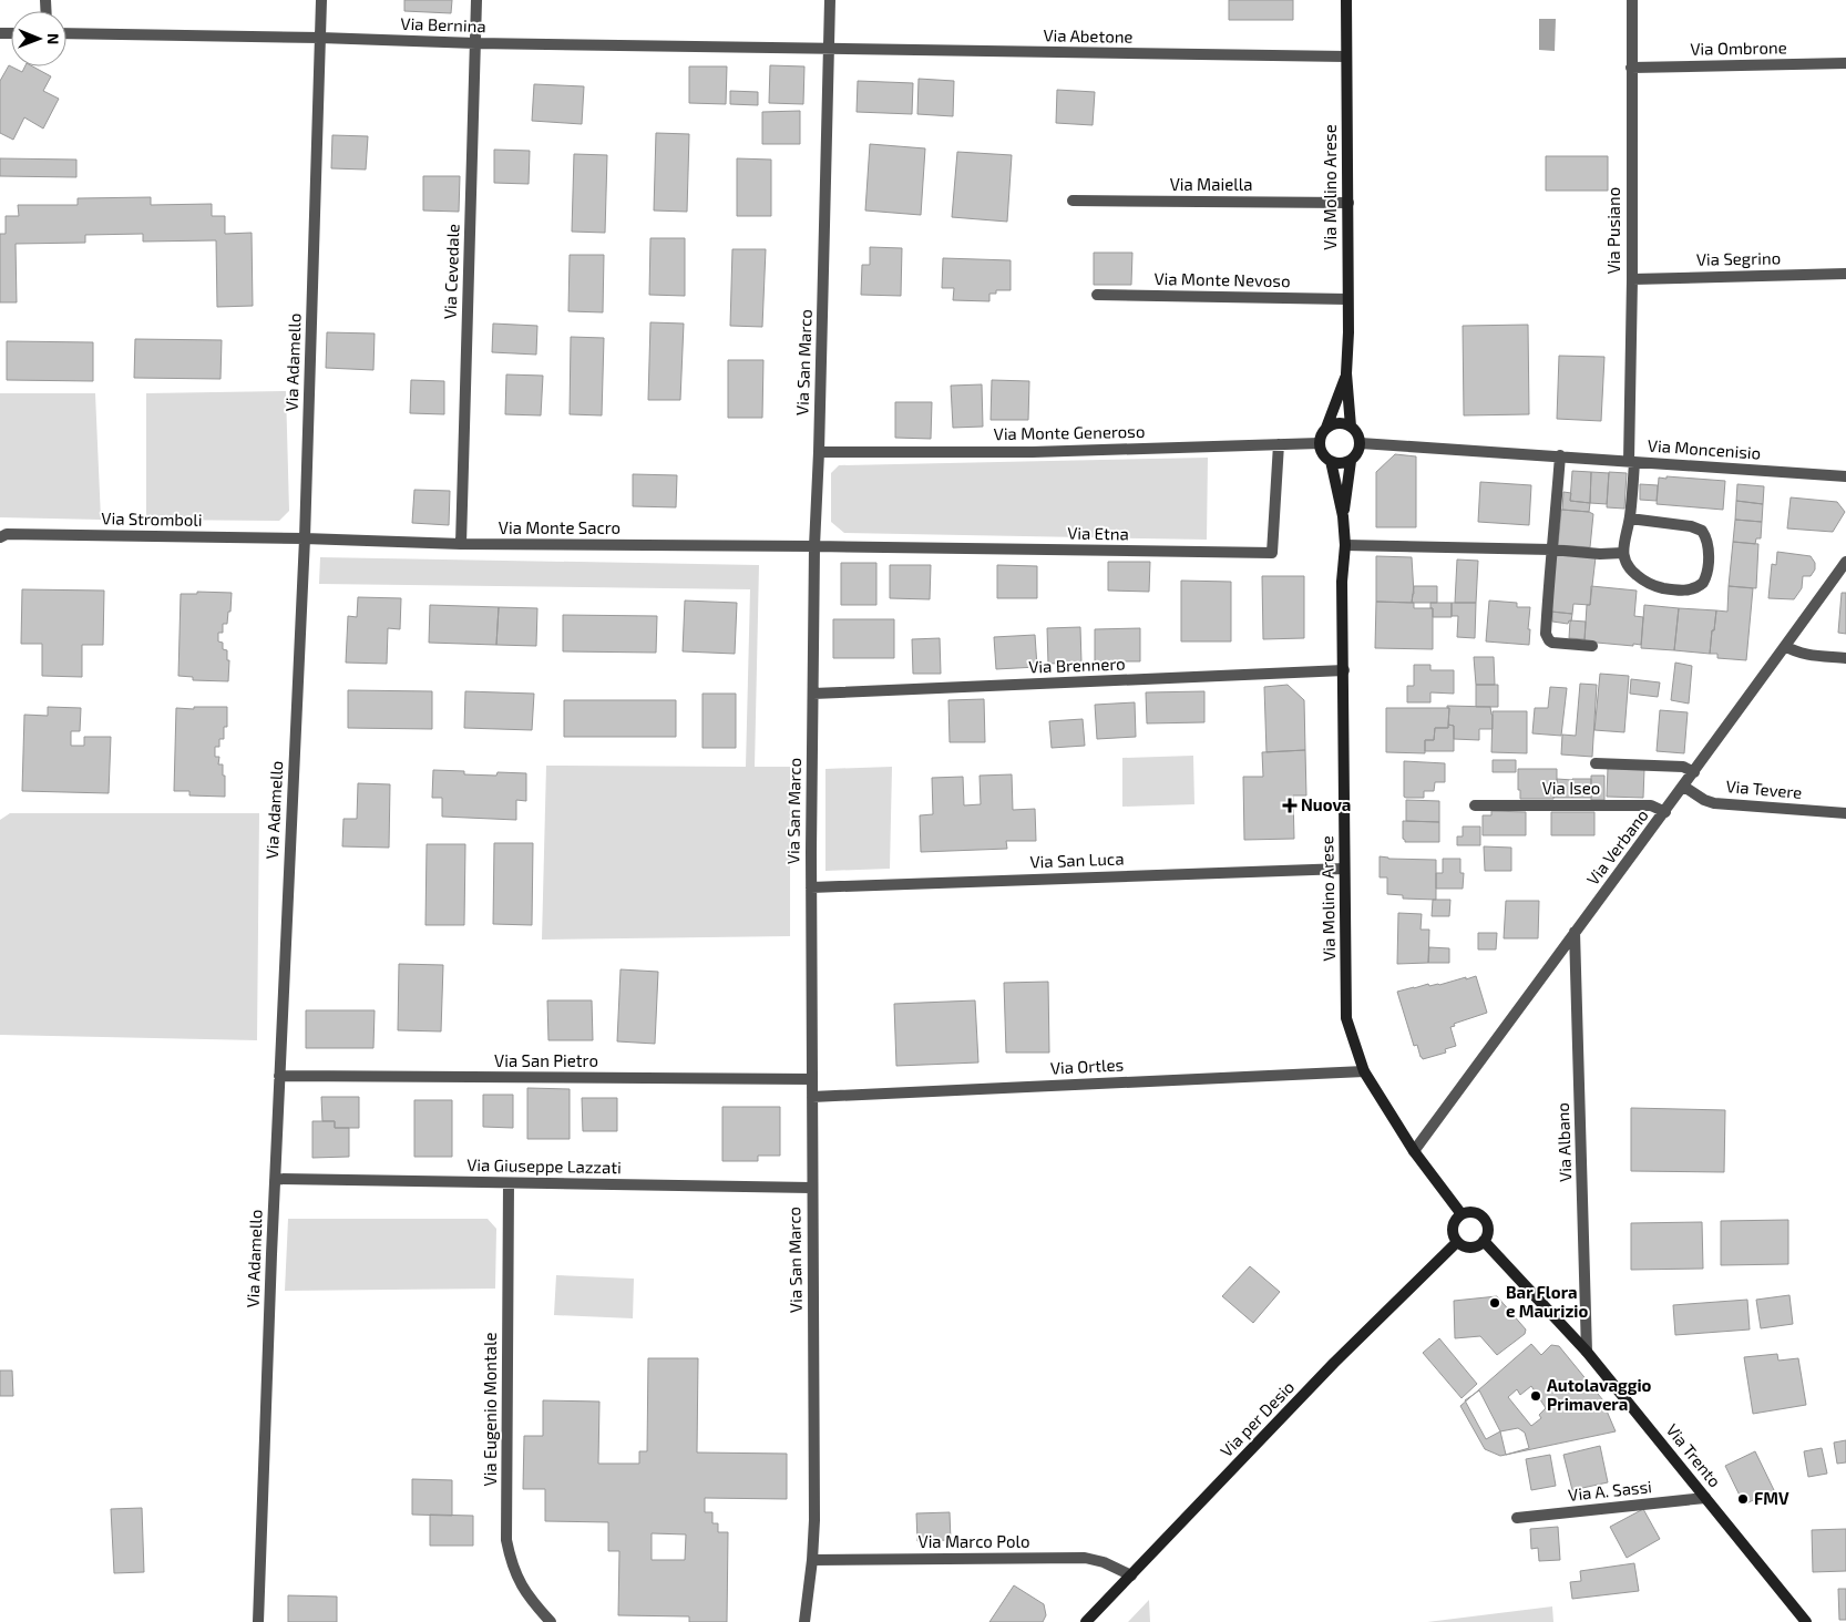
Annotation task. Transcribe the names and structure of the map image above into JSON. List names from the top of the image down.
{
  "streets": {
    "street": [
      "Via Bernina",
      "Via Abetone",
      "Via Ombrone",
      "Via Maiella",
      "Via Molino Arese",
      "Via Pusiano",
      "Via Segrino",
      "Via Cevedale",
      "Via Monte Nevoso",
      "Via Adamello",
      "Via San Marco",
      "Via Monte Generoso",
      "Via Moncenisio",
      "Via Stromboli",
      "Via Monte Sacro",
      "Via Etna",
      "Via Brennero",
      "Via Iseo",
      "Via Tevere",
      "Via Verbano",
      "Via San Luca",
      "Via San Pietro",
      "Via Ortles",
      "Via Albano",
      "Via Giuseppe Lazzati",
      "Via Eugenio Montale",
      "Via per Desio",
      "Via Trento",
      "Via A. Sassi",
      "Via Marco Polo"
    ]
  },
  "crossings": [
    ["Via Bernina", "Via Abetone"],
    ["Via Bernina", "Via Cevedale"],
    ["Via Bernina", "Via Adamello"],
    ["Via Bernina", "Via San Marco"],
    ["Via Abetone", "Via Molino Arese"],
    ["Via Abetone", "Via San Marco"],
    ["Via Ombrone", "Via Pusiano"],
    ["Via Maiella", "Via Molino Arese"],
    ["Via Molino Arese", "Via Monte Nevoso"],
    ["Via Molino Arese", "Via Monte Generoso"],
    ["Via Molino Arese", "Via Moncenisio"],
    ["Via Molino Arese", "Via Brennero"],
    ["Via Molino Arese", "Via Verbano"],
    ["Via Molino Arese", "Via San Luca"],
    ["Via Molino Arese", "Via Ortles"],
    ["Via Molino Arese", "Via per Desio"],
    ["Via Molino Arese", "Via Trento"],
    ["Via Pusiano", "Via Segrino"],
    ["Via Pusiano", "Via Moncenisio"],
    ["Via Cevedale", "Via Monte Sacro"],
    ["Via Adamello", "Via Stromboli"],
    ["Via Adamello", "Via Monte Sacro"],
    ["Via Adamello", "Via San Pietro"],
    ["Via Adamello", "Via Giuseppe Lazzati"],
    ["Via San Marco", "Via Monte Generoso"],
    ["Via San Marco", "Via Monte Sacro"],
    ["Via San Marco", "Via Etna"],
    ["Via San Marco", "Via Brennero"],
    ["Via San Marco", "Via San Luca"],
    ["Via San Marco", "Via San Pietro"],
    ["Via San Marco", "Via Ortles"],
    ["Via San Marco", "Via Giuseppe Lazzati"],
    ["Via San Marco", "Via Marco Polo"],
    ["Via Monte Generoso", "Via Moncenisio"],
    ["Via Monte Generoso", "Via Etna"],
    ["Via Stromboli", "Via Monte Sacro"],
    ["Via Monte Sacro", "Via Etna"],
    ["Via Iseo", "Via Verbano"],
    ["Via Tevere", "Via Verbano"],
    ["Via Verbano", "Via Albano"],
    ["Via Albano", "Via Trento"],
    ["Via Giuseppe Lazzati", "Via Eugenio Montale"],
    ["Via per Desio", "Via Trento"],
    ["Via per Desio", "Via Marco Polo"],
    ["Via Trento", "Via A. Sassi"]
  ],
  "places": {
    "health": ["Nuova"],
    "other": ["Bar Flora e Maurizio", "Autolavaggio Primavera", "FMV"]
  },
  "north": "right"
}
